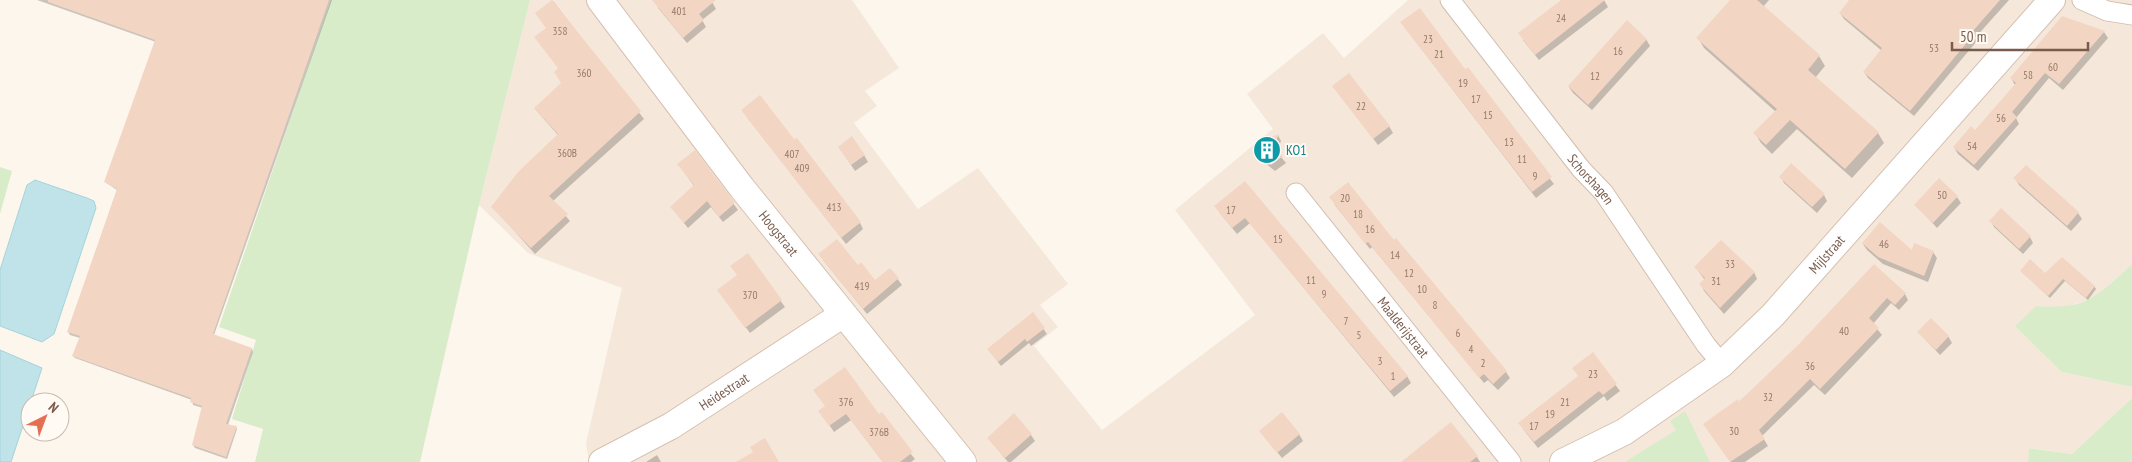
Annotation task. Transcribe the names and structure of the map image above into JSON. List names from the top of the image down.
{
  "streets": {
    "street": [
      "Schorshagen",
      "Hoogstraat",
      "Mijlstraat",
      "Maalderijstraat",
      "Heidestraat"
    ]
  },
  "crossings": [
    ["Schorshagen", "Mijlstraat"],
    ["Hoogstraat", "Heidestraat"]
  ],
  "places": {
    "building": ["KO1"]
  },
  "house_numbers": [
    "401",
    "24",
    "358",
    "23",
    "53",
    "16",
    "21",
    "60",
    "360",
    "58",
    "12",
    "19",
    "17",
    "22",
    "15",
    "56",
    "13",
    "54",
    "360B",
    "407",
    "11",
    "409",
    "9",
    "50",
    "20",
    "413",
    "17",
    "18",
    "16",
    "15",
    "46",
    "14",
    "33",
    "12",
    "11",
    "31",
    "419",
    "10",
    "9",
    "370",
    "8",
    "7",
    "40",
    "6",
    "5",
    "4",
    "3",
    "2",
    "36",
    "23",
    "1",
    "32",
    "376",
    "21",
    "19",
    "17",
    "30",
    "376B"
  ],
  "scale_bar": "50 m",
  "north": "top right"
}
